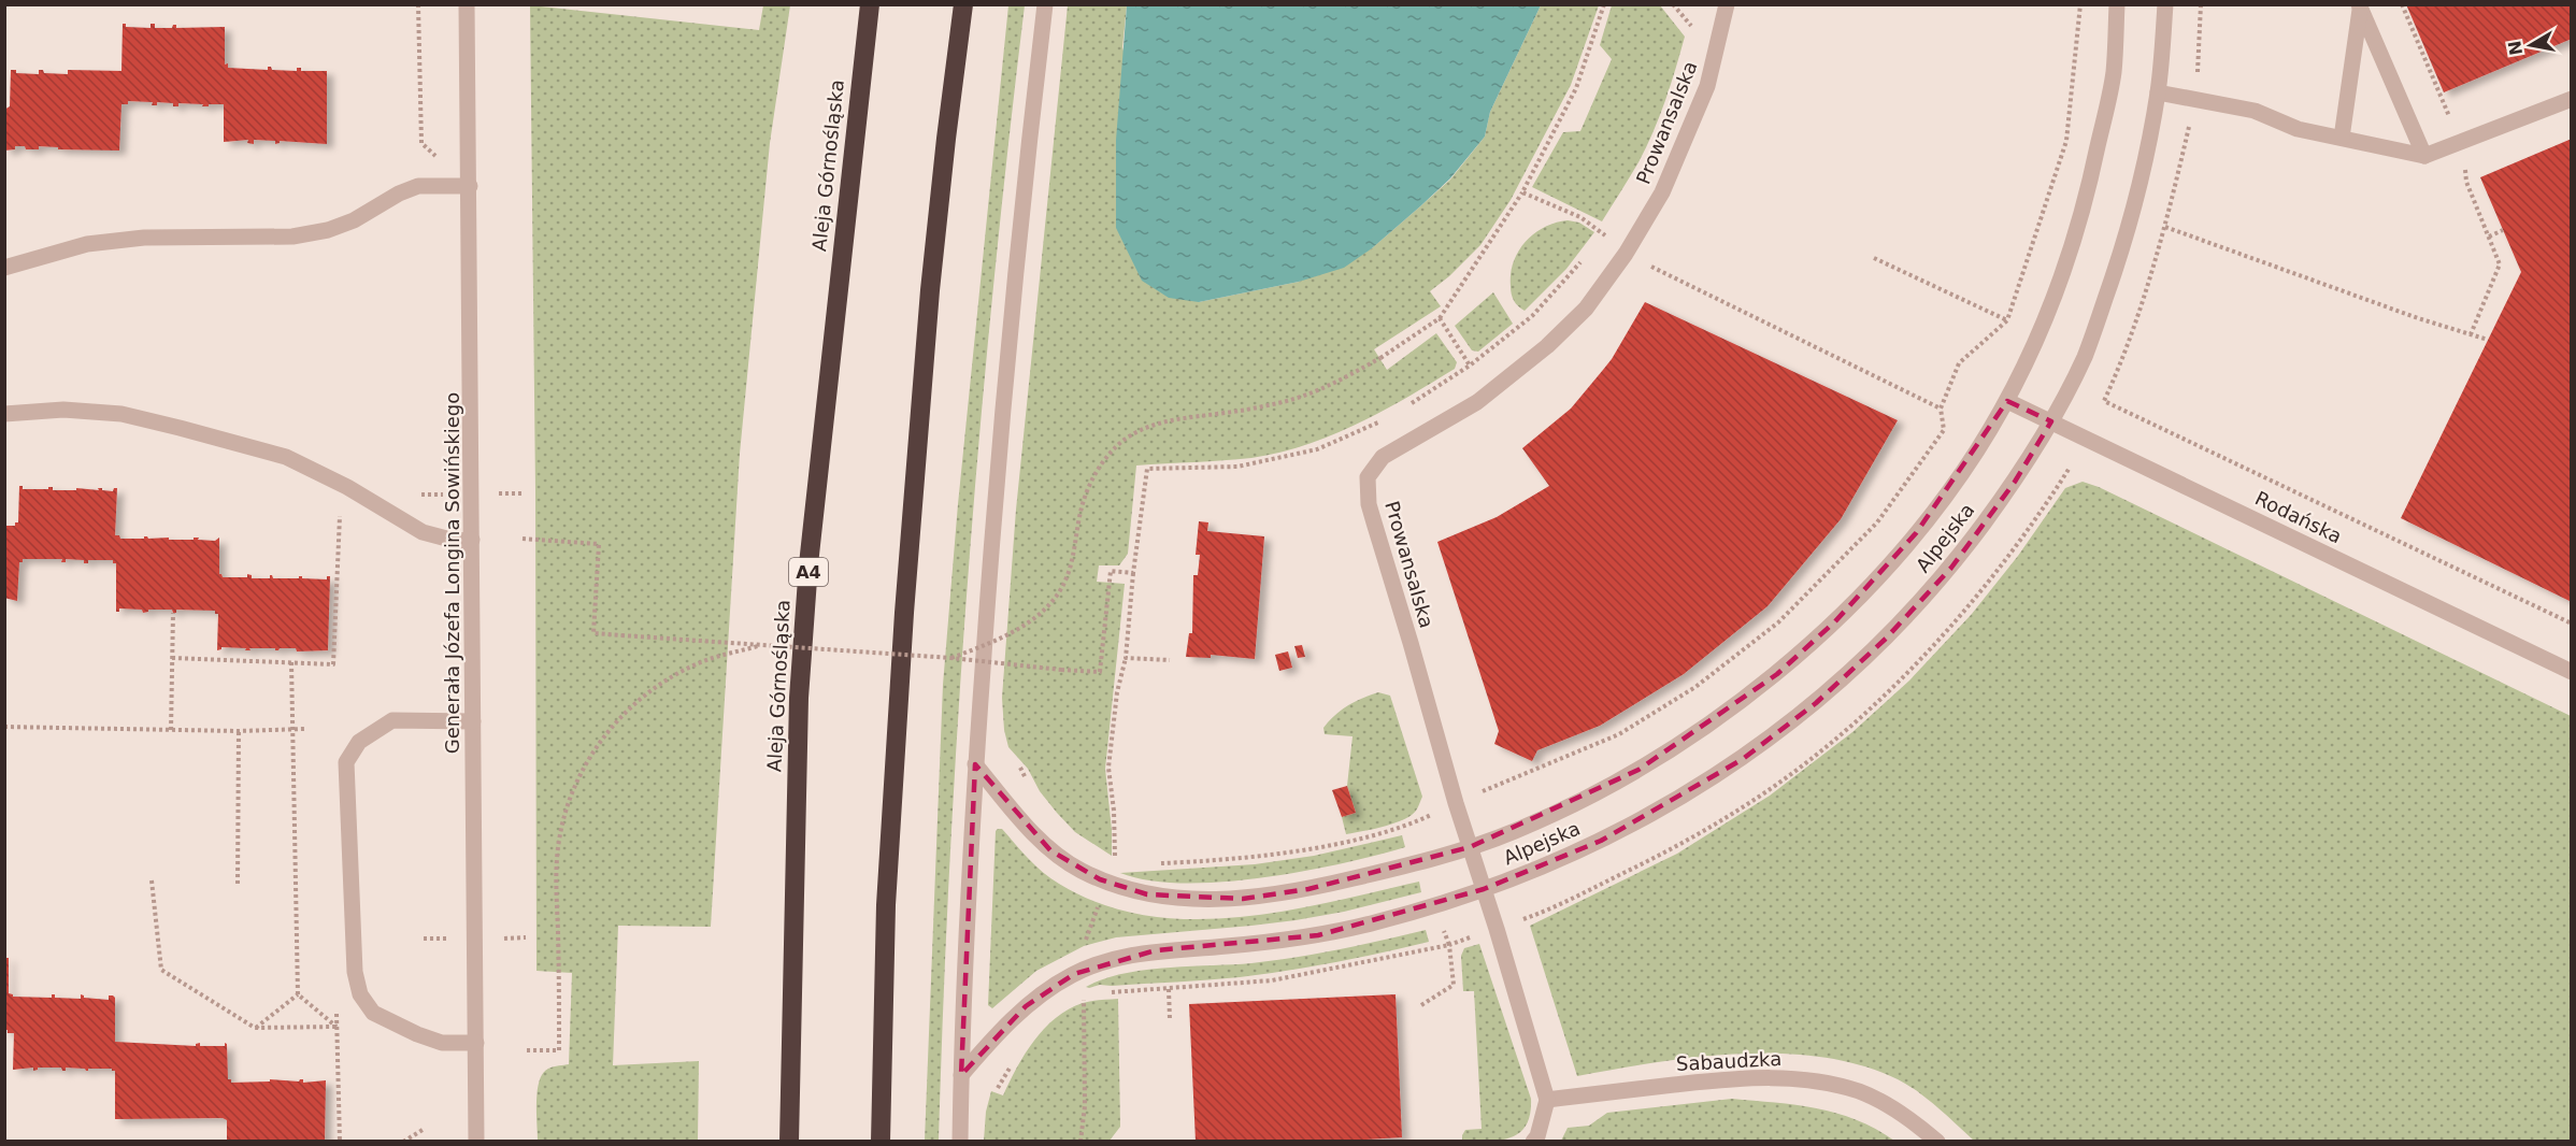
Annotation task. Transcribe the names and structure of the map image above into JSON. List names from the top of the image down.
{
  "streets": {
    "highway": ["Aleja Górnośląska", "A4"],
    "street": [
      "Prowansalska",
      "Rodańska",
      "Alpejska",
      "Generała Józefa Longina Sowińskiego",
      "Sabaudzka"
    ]
  },
  "crossings": [
    ["Prowansalska", "Alpejska"],
    ["Prowansalska", "Sabaudzka"],
    ["Rodańska", "Alpejska"]
  ],
  "north": "left"
}
